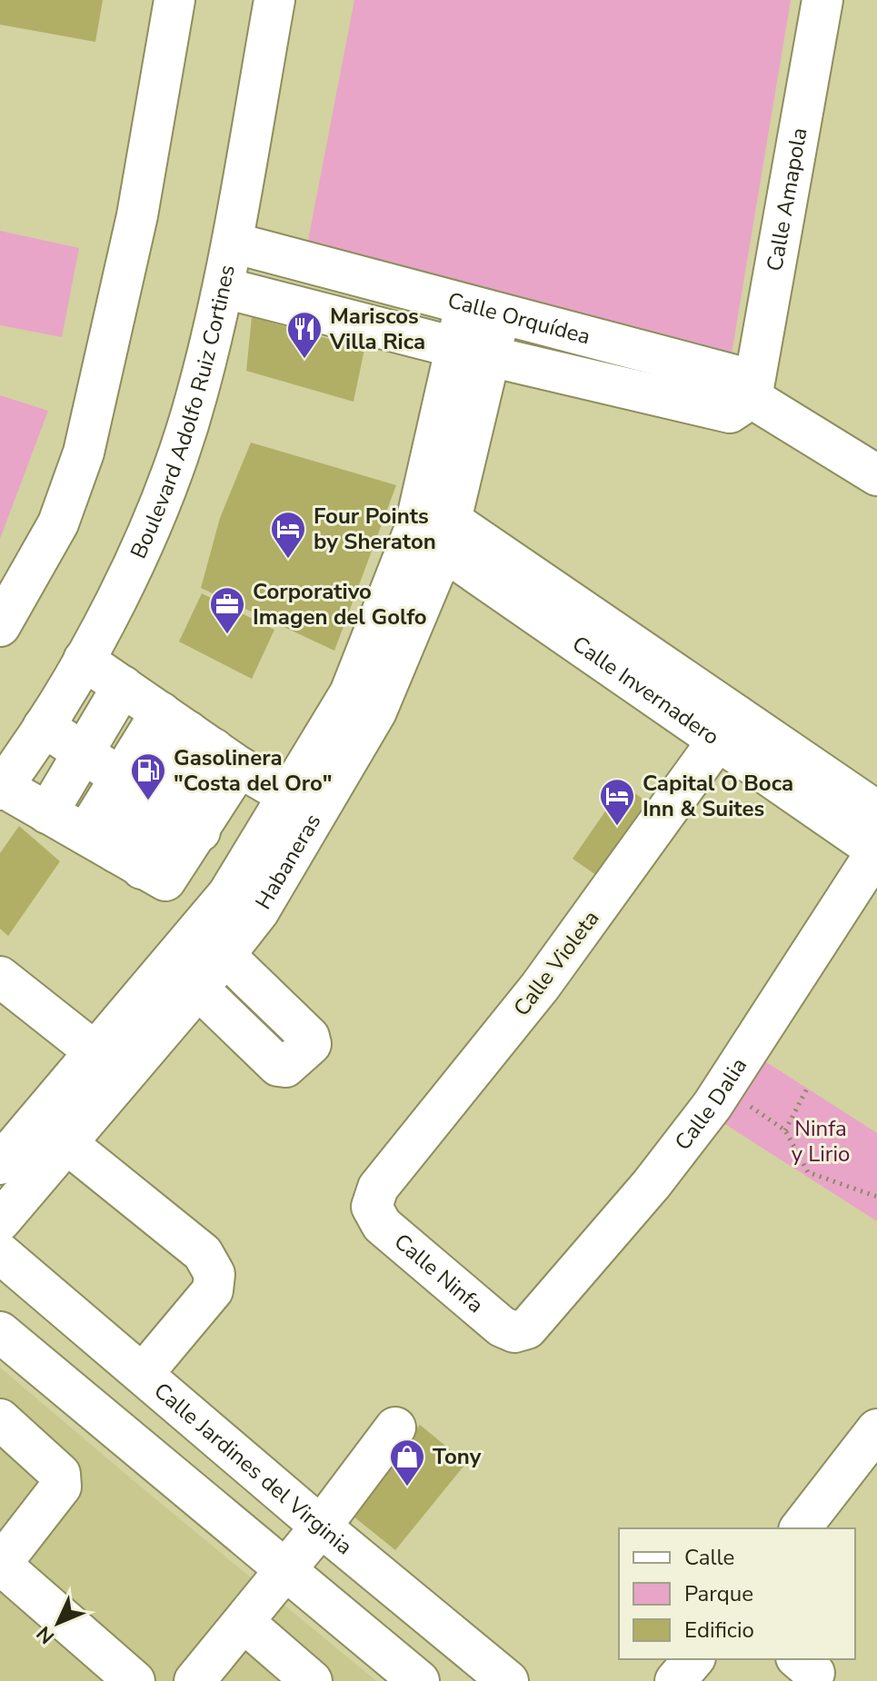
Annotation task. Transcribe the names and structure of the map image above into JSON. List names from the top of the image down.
{
  "streets": {
    "street": [
      "Calle Amapola",
      "Calle Orquídea",
      "Boulevard Adolfo Ruiz Cortines",
      "Calle Invernadero",
      "Habaneras",
      "Calle Violeta",
      "Calle Dalia",
      "Calle Ninfa",
      "Calle Jardines del Virginia"
    ]
  },
  "crossings": [
    ["Calle Amapola", "Calle Orquídea"],
    ["Calle Orquídea", "Boulevard Adolfo Ruiz Cortines"],
    ["Calle Orquídea", "Habaneras"],
    ["Calle Invernadero", "Habaneras"],
    ["Calle Invernadero", "Calle Violeta"],
    ["Calle Invernadero", "Calle Dalia"],
    ["Calle Violeta", "Calle Ninfa"],
    ["Calle Dalia", "Calle Ninfa"]
  ],
  "parks": ["Ninfa y Lirio"],
  "places": {
    "restaurant": ["Mariscos Villa Rica"],
    "hotel": ["Four Points by Sheraton", "Capital O Boca Inn & Suites"],
    "office": ["Corporativo Imagen del Golfo"],
    "fuel station": ["Gasolinera \"Costa del Oro\""],
    "shop": ["Tony"]
  },
  "legend": ["Calle", "Parque", "Edificio"],
  "north": "bottom left"
}
